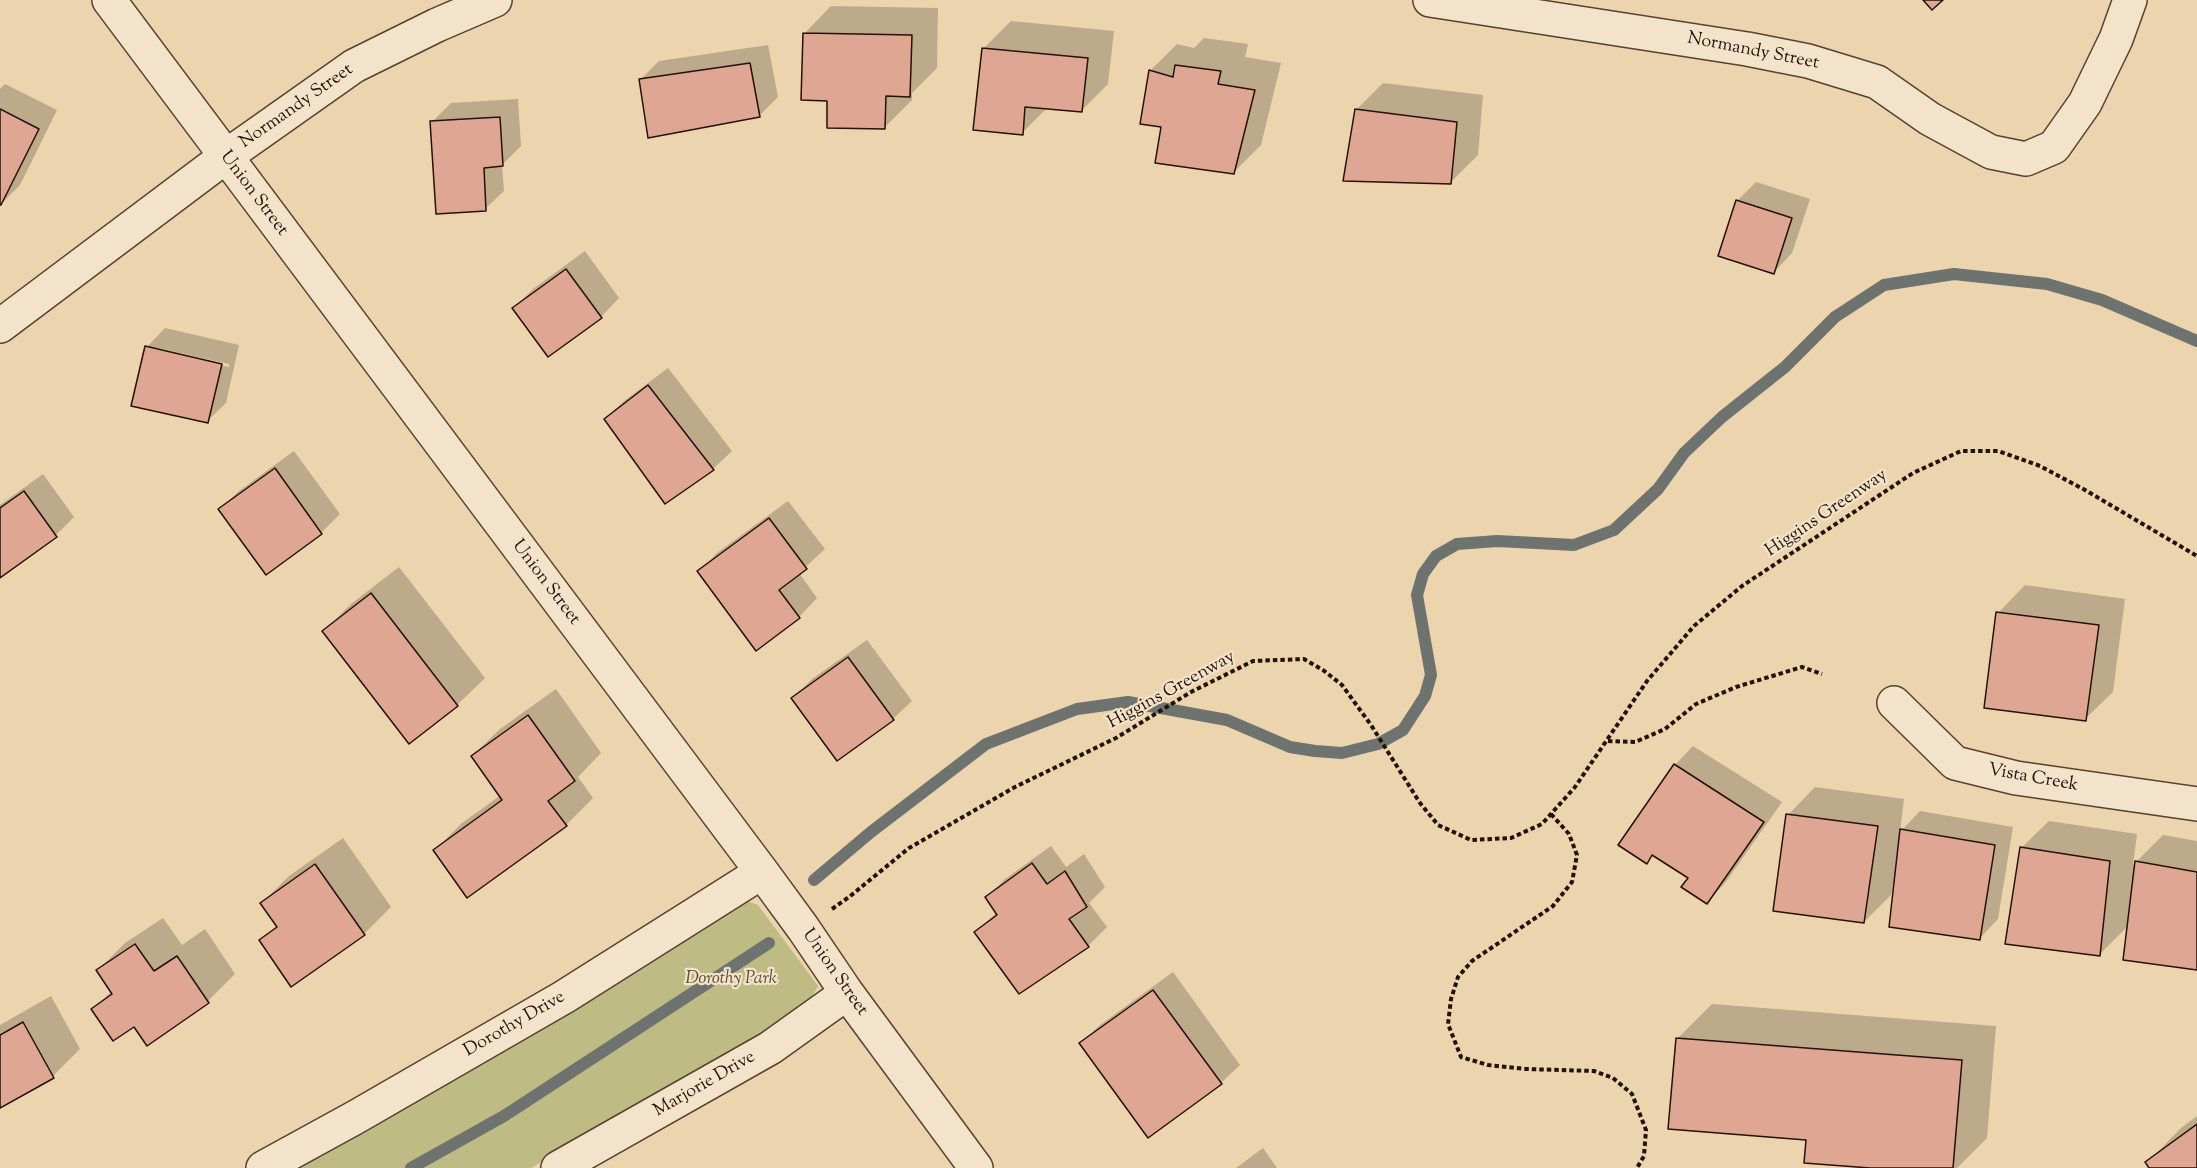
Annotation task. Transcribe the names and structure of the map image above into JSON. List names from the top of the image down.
{
  "streets": {
    "street": [
      "Normandy Street",
      "Union Street",
      "Vista Creek",
      "Dorothy Drive",
      "Marjorie Drive"
    ],
    "path": ["Higgins Greenway"]
  },
  "crossings": [
    ["Normandy Street", "Union Street"],
    ["Union Street", "Higgins Greenway"],
    ["Union Street", "Dorothy Drive"],
    ["Union Street", "Marjorie Drive"]
  ],
  "parks": ["Dorothy Park"]
}
